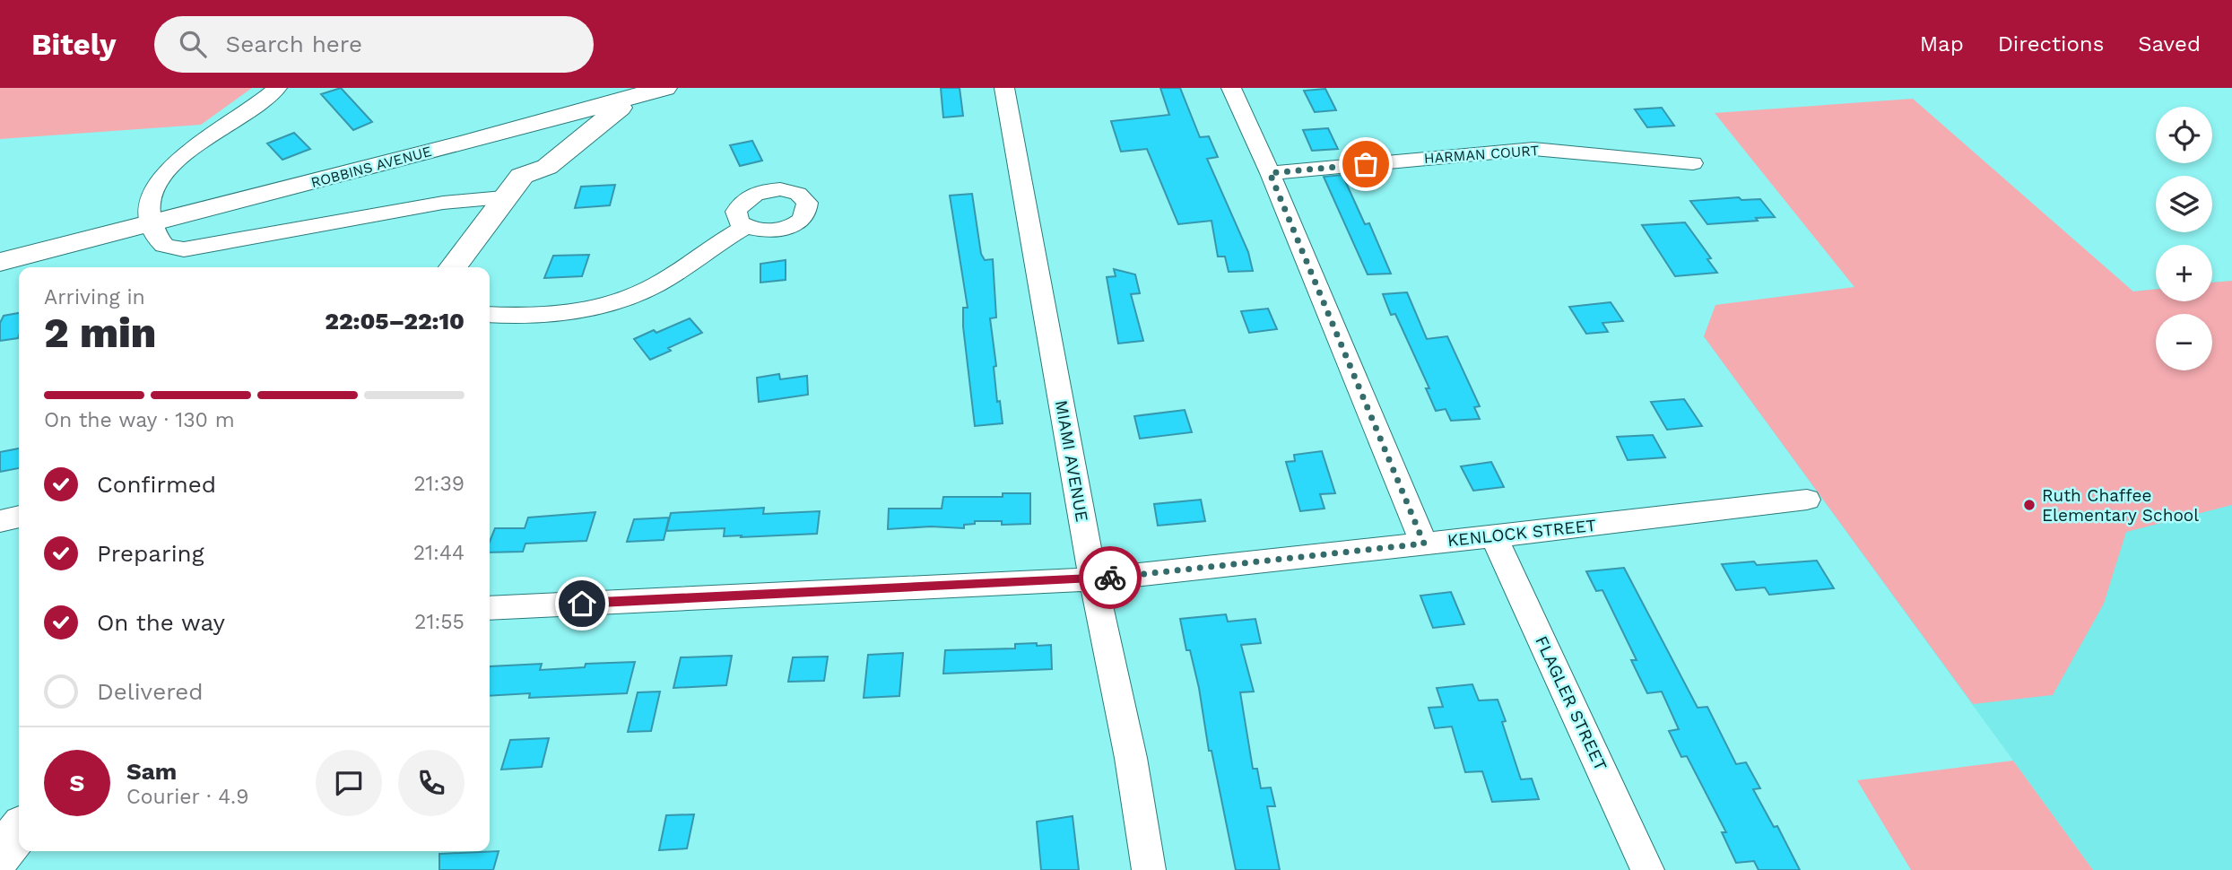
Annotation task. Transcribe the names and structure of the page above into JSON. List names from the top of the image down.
{
  "streets": {
    "main road": ["ROBBINS AVENUE"],
    "street": [
      "HARMAN COURT",
      "MIAMI AVENUE",
      "KENLOCK STREET",
      "FLAGLER STREET"
    ]
  },
  "crossings": [
    ["MIAMI AVENUE", "KENLOCK STREET"],
    ["KENLOCK STREET", "FLAGLER STREET"]
  ],
  "places": ["Ruth Chaffee Elementary School"],
  "page": {
    "header": "Bitely",
    "search": "Search here",
    "nav": ["Map", "Directions", "Saved"],
    "map_buttons": ["+", "−"],
    "heading": ["2 min", "Arriving in", "22:05–22:10"],
    "panel": ["Sam", "Courier · 4.9"],
    "bar": "On the way · 130 m",
    "list": [
      ["Confirmed", "21:39"],
      ["Preparing", "21:44"],
      ["On the way", "21:55"],
      "Delivered"
    ],
    "round": "S"
  }
}
